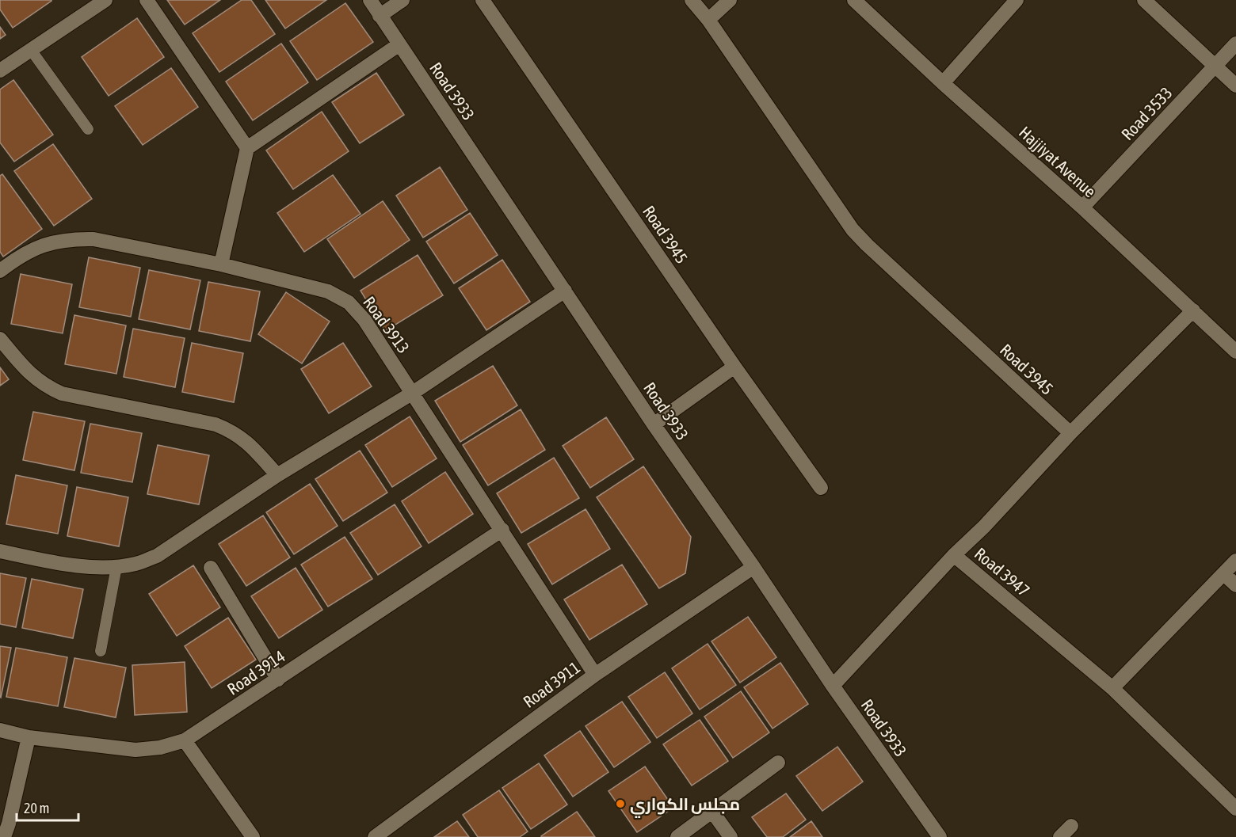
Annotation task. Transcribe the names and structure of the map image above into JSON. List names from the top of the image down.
{
  "streets": {
    "street": [
      "Road 3933",
      "Road 3533",
      "Hajjiyat Avenue",
      "Road 3945",
      "Road 3913",
      "Road 3947",
      "Road 3914",
      "Road 3911"
    ]
  },
  "crossings": [
    ["Road 3933", "Road 3911"],
    ["Road 3533", "Hajjiyat Avenue"],
    ["Hajjiyat Avenue", "Road 3947"],
    ["Road 3945", "Road 3947"],
    ["Road 3913", "Road 3914"],
    ["Road 3913", "Road 3911"]
  ],
  "places": ["مجلس الكواري"],
  "scale_bar": "20 m"
}
